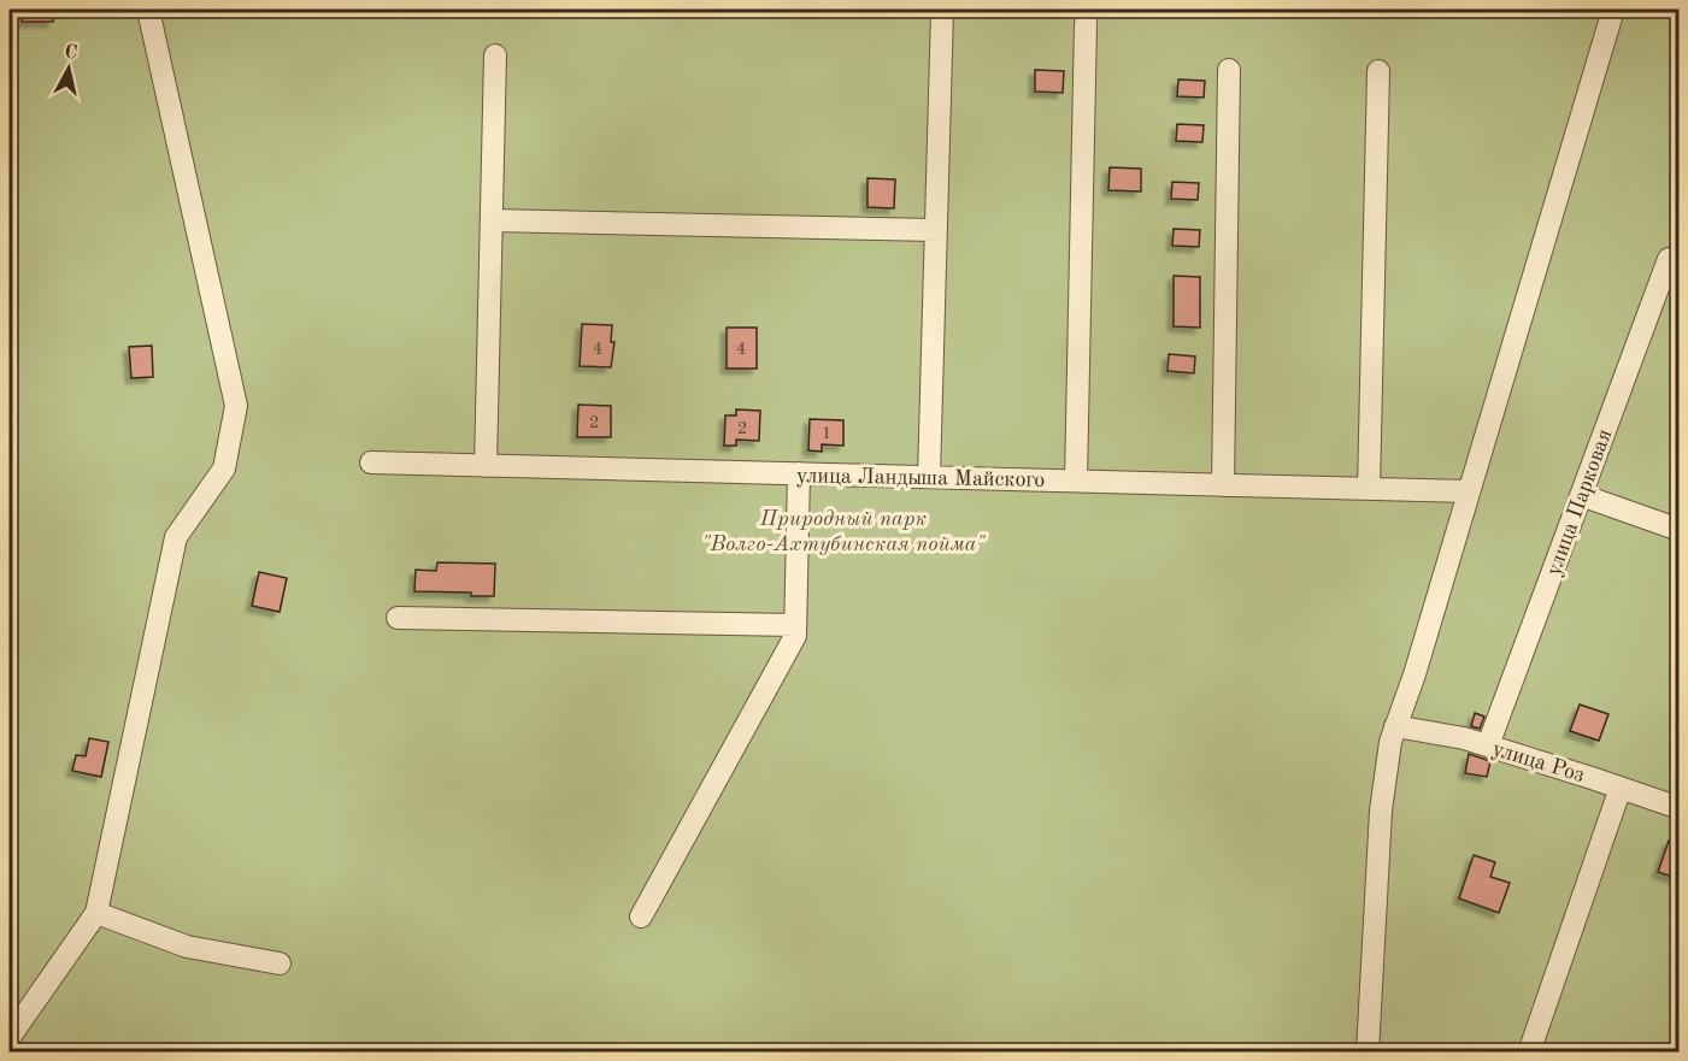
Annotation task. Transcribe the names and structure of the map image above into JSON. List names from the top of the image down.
{
  "streets": {
    "street": ["улица Ландыша Майского", "улица Парковая", "улица Роз"]
  },
  "crossings": [
    ["улица Парковая", "улица Роз"]
  ],
  "parks": ["Природный парк \"Волго-Ахтубинская пойма\""],
  "house_numbers": [
    "4",
    "4",
    "2",
    "2",
    "1"
  ],
  "north": "top"
}
